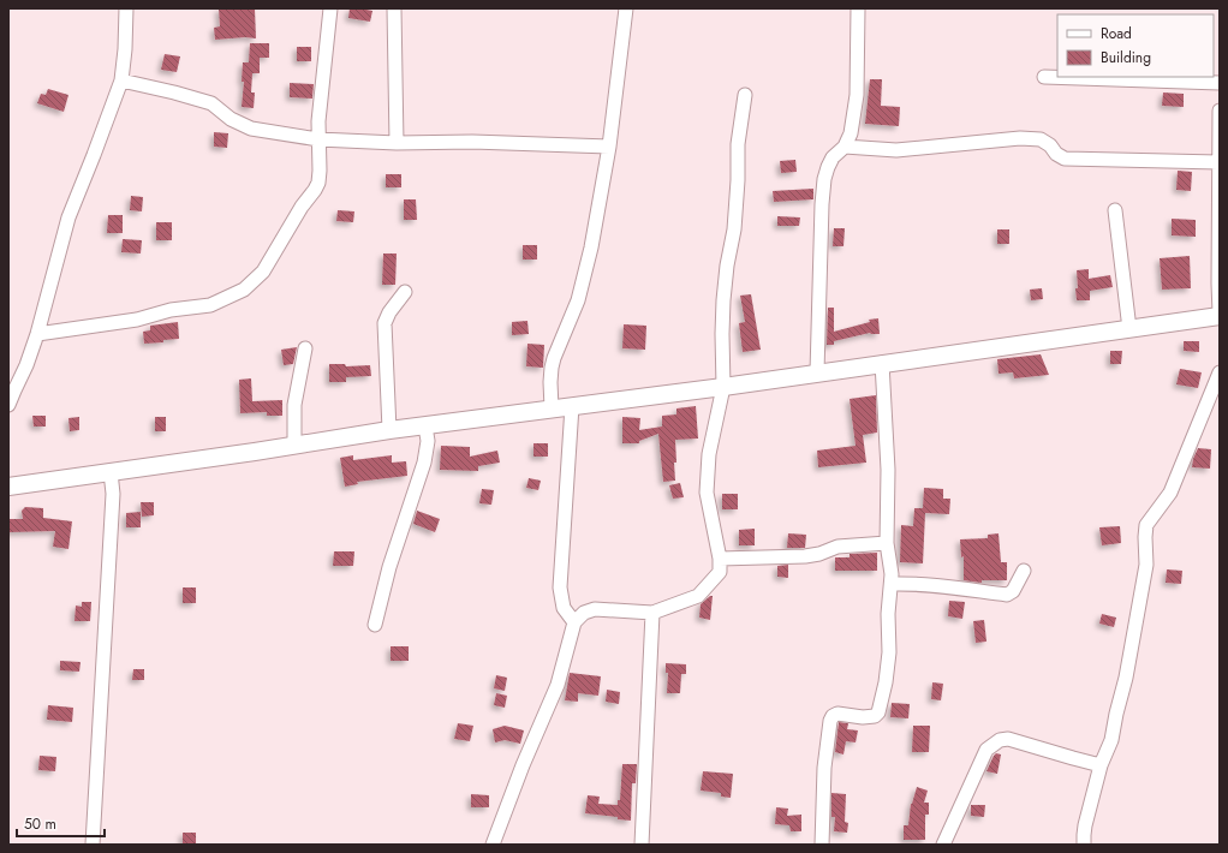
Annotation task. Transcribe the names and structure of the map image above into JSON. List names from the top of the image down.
{
  "legend": ["Road", "Building"],
  "scale_bar": "50 m"
}
